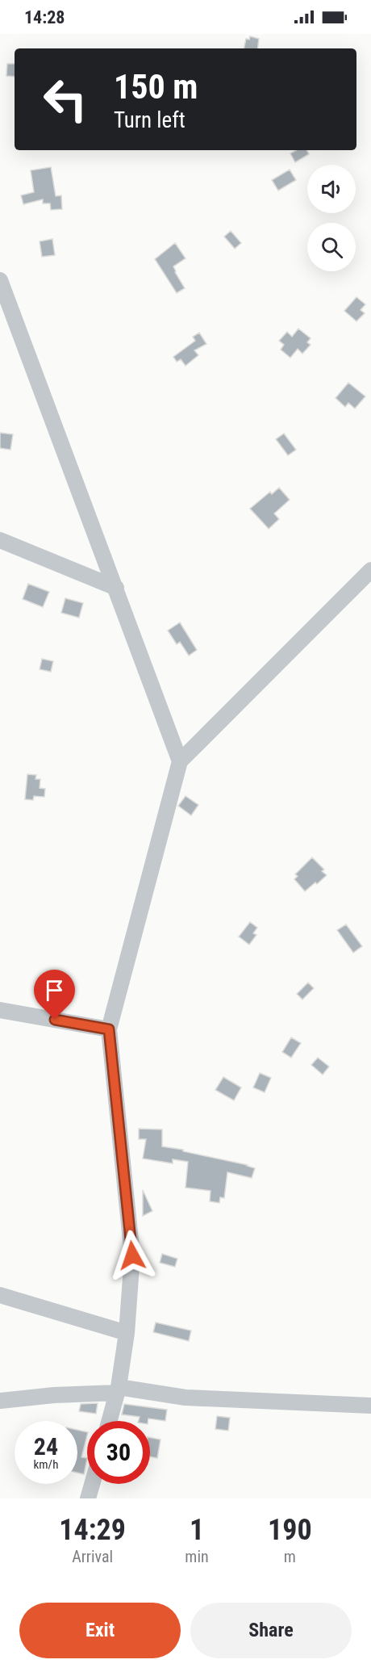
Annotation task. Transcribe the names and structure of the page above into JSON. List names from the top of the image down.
{
  "page": {
    "status": "14:28",
    "turn": ["150 m", "Turn left"],
    "speed": "24 km/h",
    "limit": "30",
    "eta": [
      "14:29",
      "Arrival",
      "1",
      "min",
      "190",
      "m"
    ],
    "buttons": ["Exit", "Share"]
  }
}
